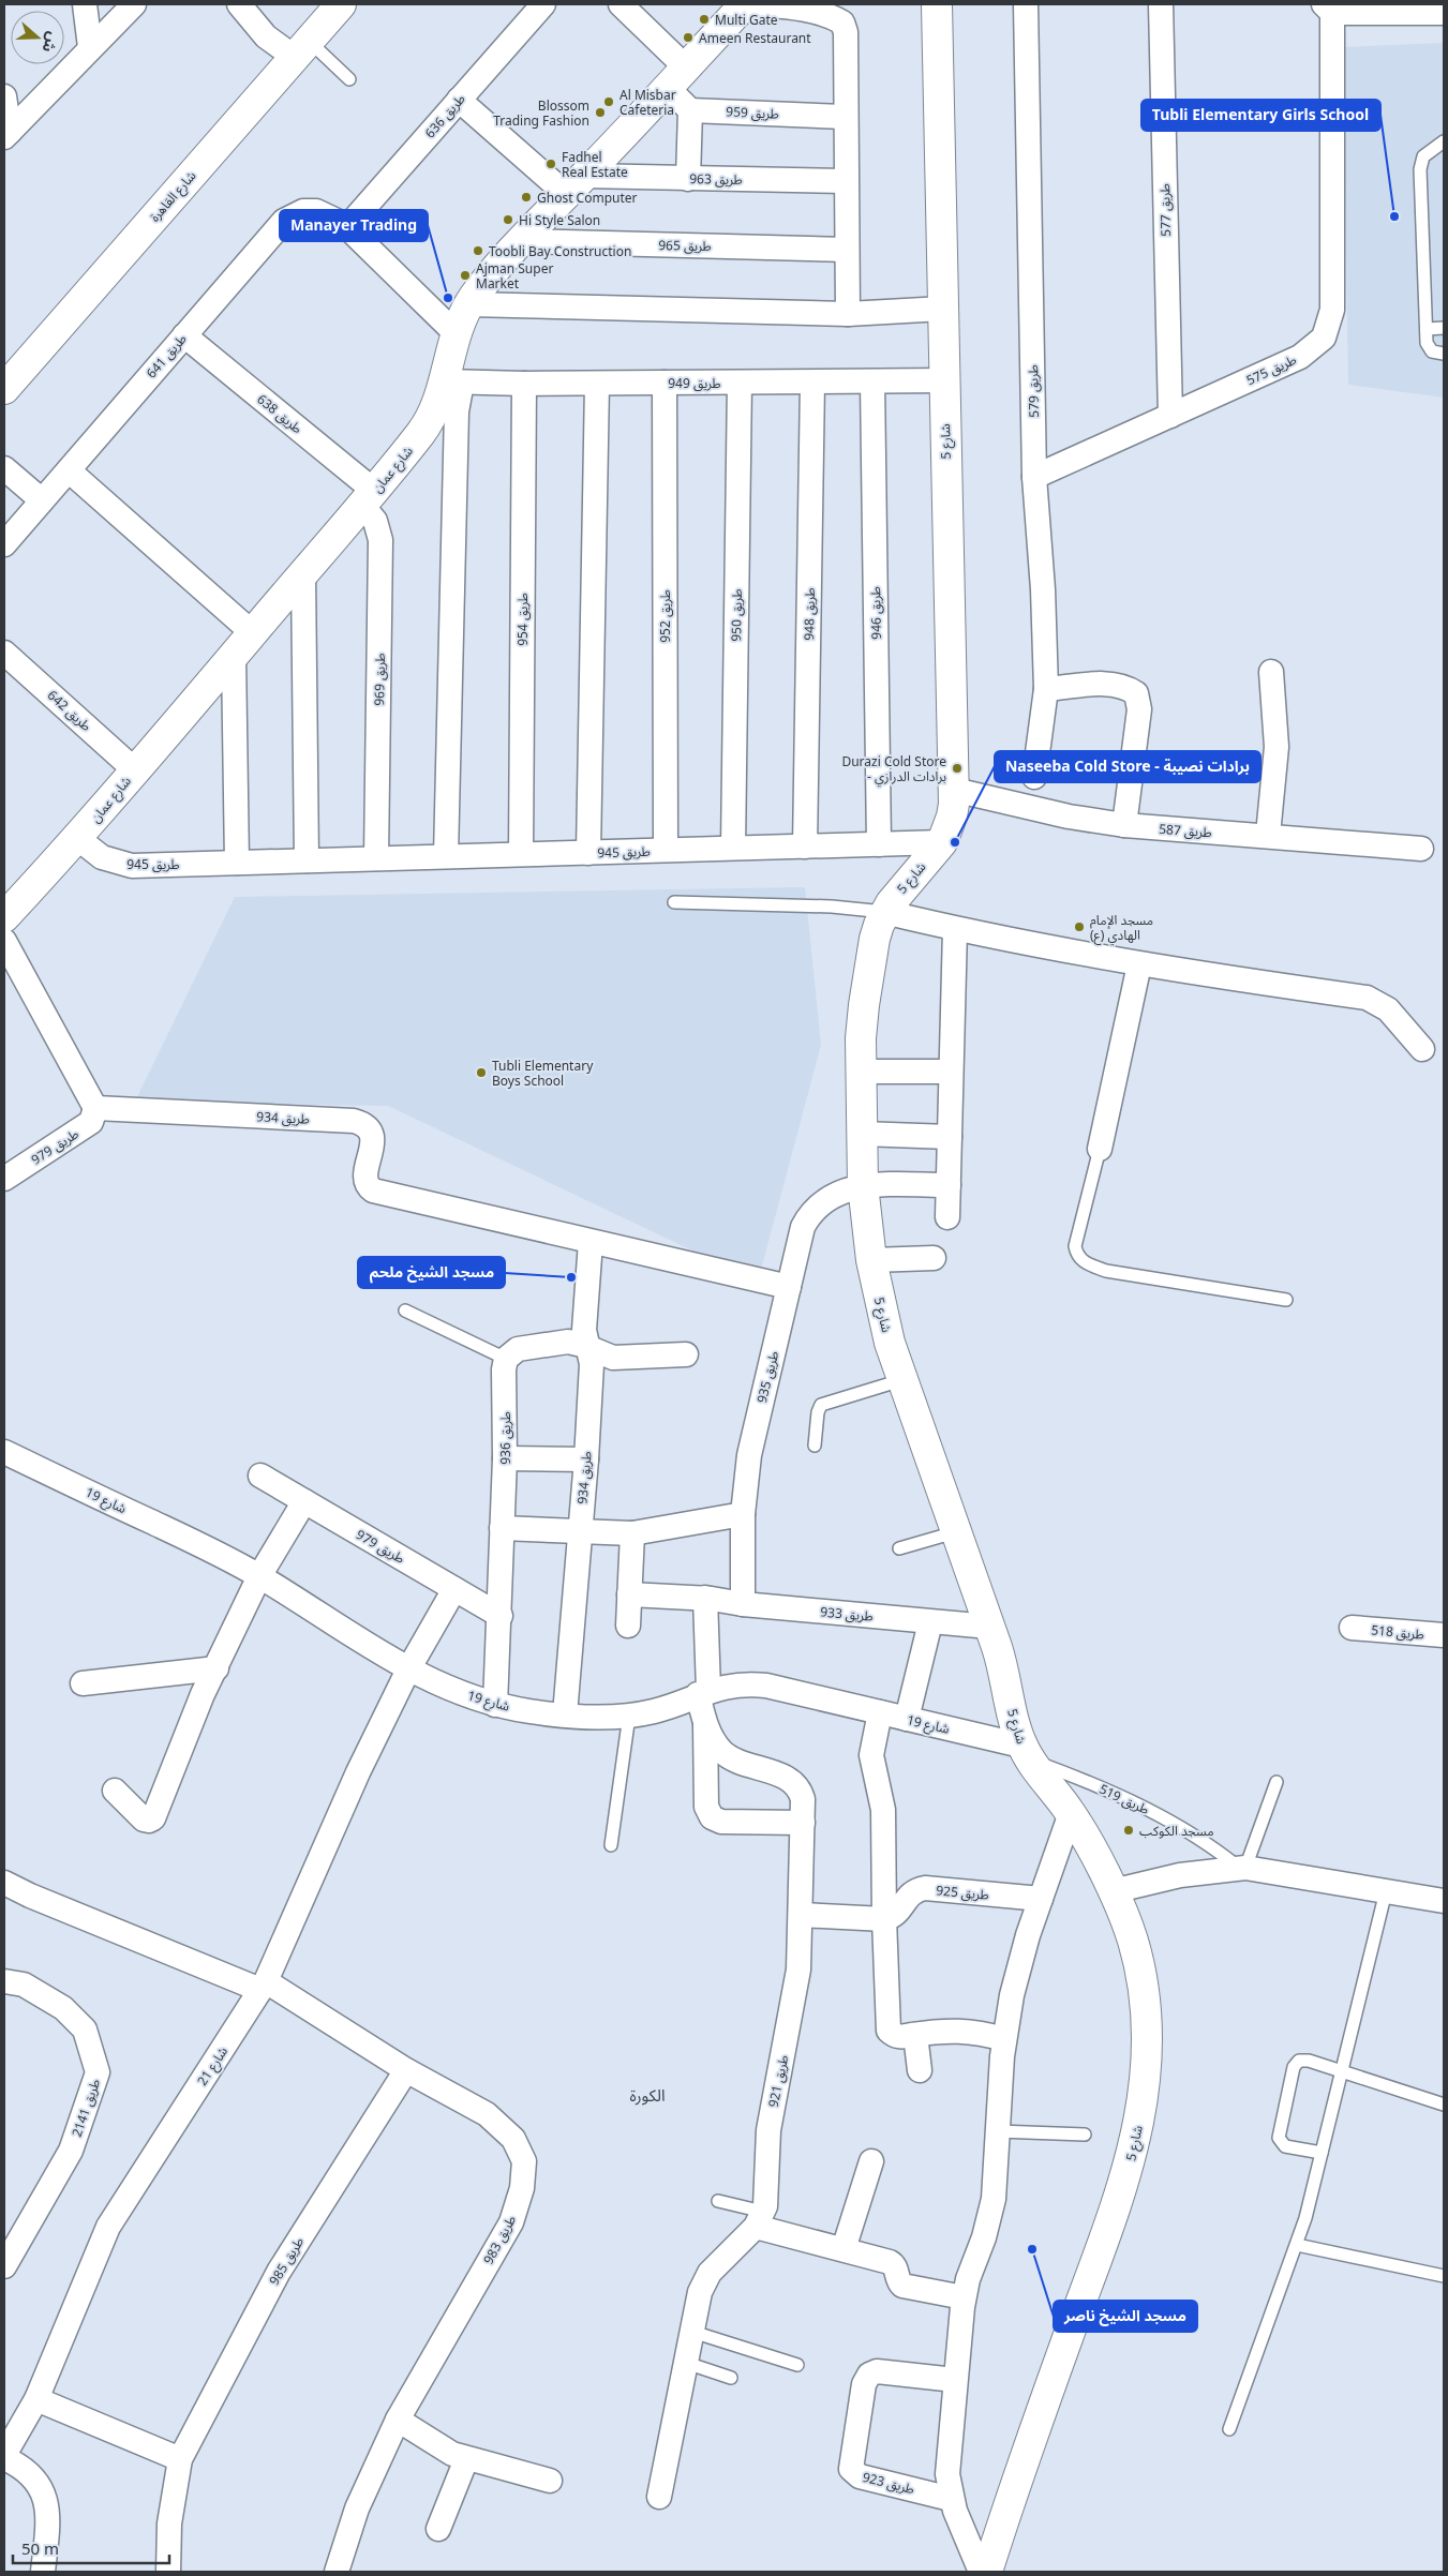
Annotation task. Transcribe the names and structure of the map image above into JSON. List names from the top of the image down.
{
  "streets": {
    "street": [
      "طريق 959",
      "طريق 636",
      "طريق 963",
      "شارع القاهرة",
      "طريق 577",
      "طريق 965",
      "طريق 641",
      "طريق 575",
      "طريق 949",
      "طريق 579",
      "طريق 638",
      "شارع 5",
      "شارع عمان",
      "طريق 946",
      "طريق 948",
      "طريق 950",
      "طريق 952",
      "طريق 954",
      "طريق 969",
      "طريق 642",
      "طريق 587",
      "طريق 945",
      "طريق 934",
      "طريق 979",
      "طريق 935",
      "طريق 936",
      "شارع 19",
      "طريق 933",
      "طريق 518",
      "طريق 519",
      "طريق 925",
      "شارع 21",
      "طريق 921",
      "طريق 2141",
      "طريق 983",
      "طريق 985",
      "طريق 923"
    ]
  },
  "crossings": [
    ["طريق 636", "طريق 641"],
    ["طريق 963", "شارع عمان"],
    ["طريق 577", "طريق 575"],
    ["طريق 965", "شارع عمان"],
    ["طريق 641", "طريق 638"],
    ["طريق 641", "شارع عمان"],
    ["طريق 575", "طريق 579"],
    ["طريق 949", "شارع 5"],
    ["طريق 949", "شارع عمان"],
    ["طريق 949", "طريق 946"],
    ["طريق 949", "طريق 948"],
    ["طريق 949", "طريق 950"],
    ["طريق 949", "طريق 952"],
    ["طريق 949", "طريق 954"],
    ["طريق 638", "شارع عمان"],
    ["طريق 638", "طريق 969"],
    ["شارع 5", "طريق 587"],
    ["شارع 5", "طريق 945"],
    ["شارع 5", "طريق 935"],
    ["شارع 5", "شارع 19"],
    ["شارع 5", "طريق 933"],
    ["شارع 5", "طريق 519"],
    ["شارع عمان", "طريق 969"],
    ["شارع عمان", "طريق 642"],
    ["شارع عمان", "طريق 945"],
    ["طريق 946", "طريق 945"],
    ["طريق 948", "طريق 945"],
    ["طريق 950", "طريق 945"],
    ["طريق 952", "طريق 945"],
    ["طريق 954", "طريق 945"],
    ["طريق 969", "طريق 945"],
    ["طريق 934", "طريق 979"],
    ["طريق 934", "طريق 935"],
    ["طريق 934", "شارع 19"],
    ["طريق 979", "طريق 936"],
    ["طريق 979", "شارع 21"],
    ["طريق 935", "طريق 933"],
    ["طريق 936", "شارع 19"],
    ["شارع 19", "طريق 519"],
    ["شارع 19", "شارع 21"],
    ["شارع 19", "طريق 921"],
    ["شارع 21", "طريق 983"],
    ["طريق 983", "طريق 985"]
  ],
  "districts": ["الكورة"],
  "places": [
    "Multi Gate",
    "Ameen Restaurant",
    "Al Misbar Cafeteria",
    "Blossom Trading Fashion",
    "Fadhel Real Estate",
    "Ghost Computer",
    "Tubli Elementary Girls School",
    "Hi Style Salon",
    "Toobli Bay Construction",
    "Ajman Super Market",
    "Manayer Trading",
    "Durazi Cold Store - برادات الدرازي",
    "Naseeba Cold Store - برادات نصيبة",
    "مسجد الإمام الهادي (ع)",
    "Tubli Elementary Boys School",
    "مسجد الشيخ ملحم",
    "مسجد الكوكب",
    "مسجد الشيخ ناصر"
  ],
  "scale_bar": "50 m",
  "north": "right"
}
